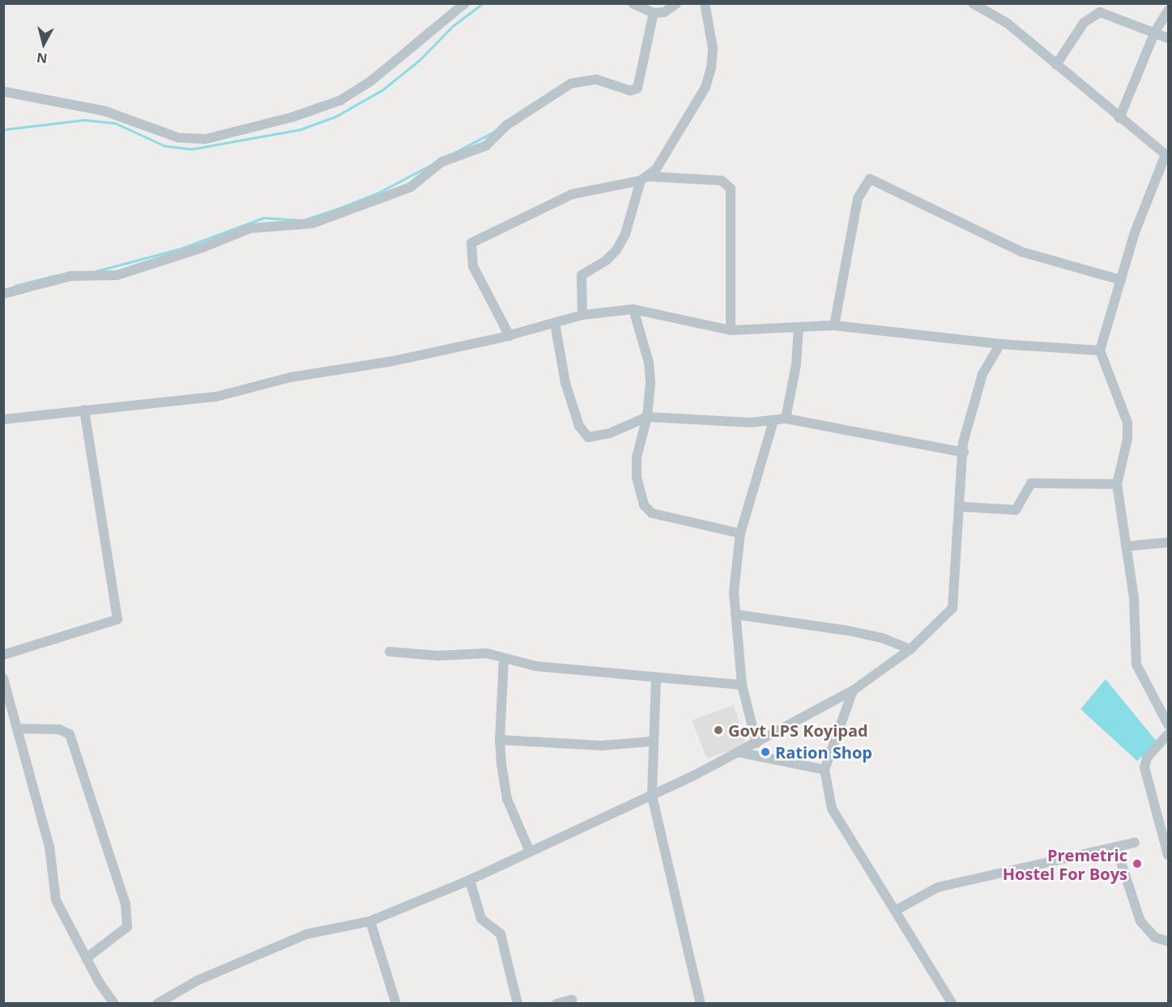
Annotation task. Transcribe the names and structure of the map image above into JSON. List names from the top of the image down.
{
  "places": ["Govt LPS Koyipad", "Ration Shop", "Premetric Hostel For Boys"],
  "north": "bottom"
}
